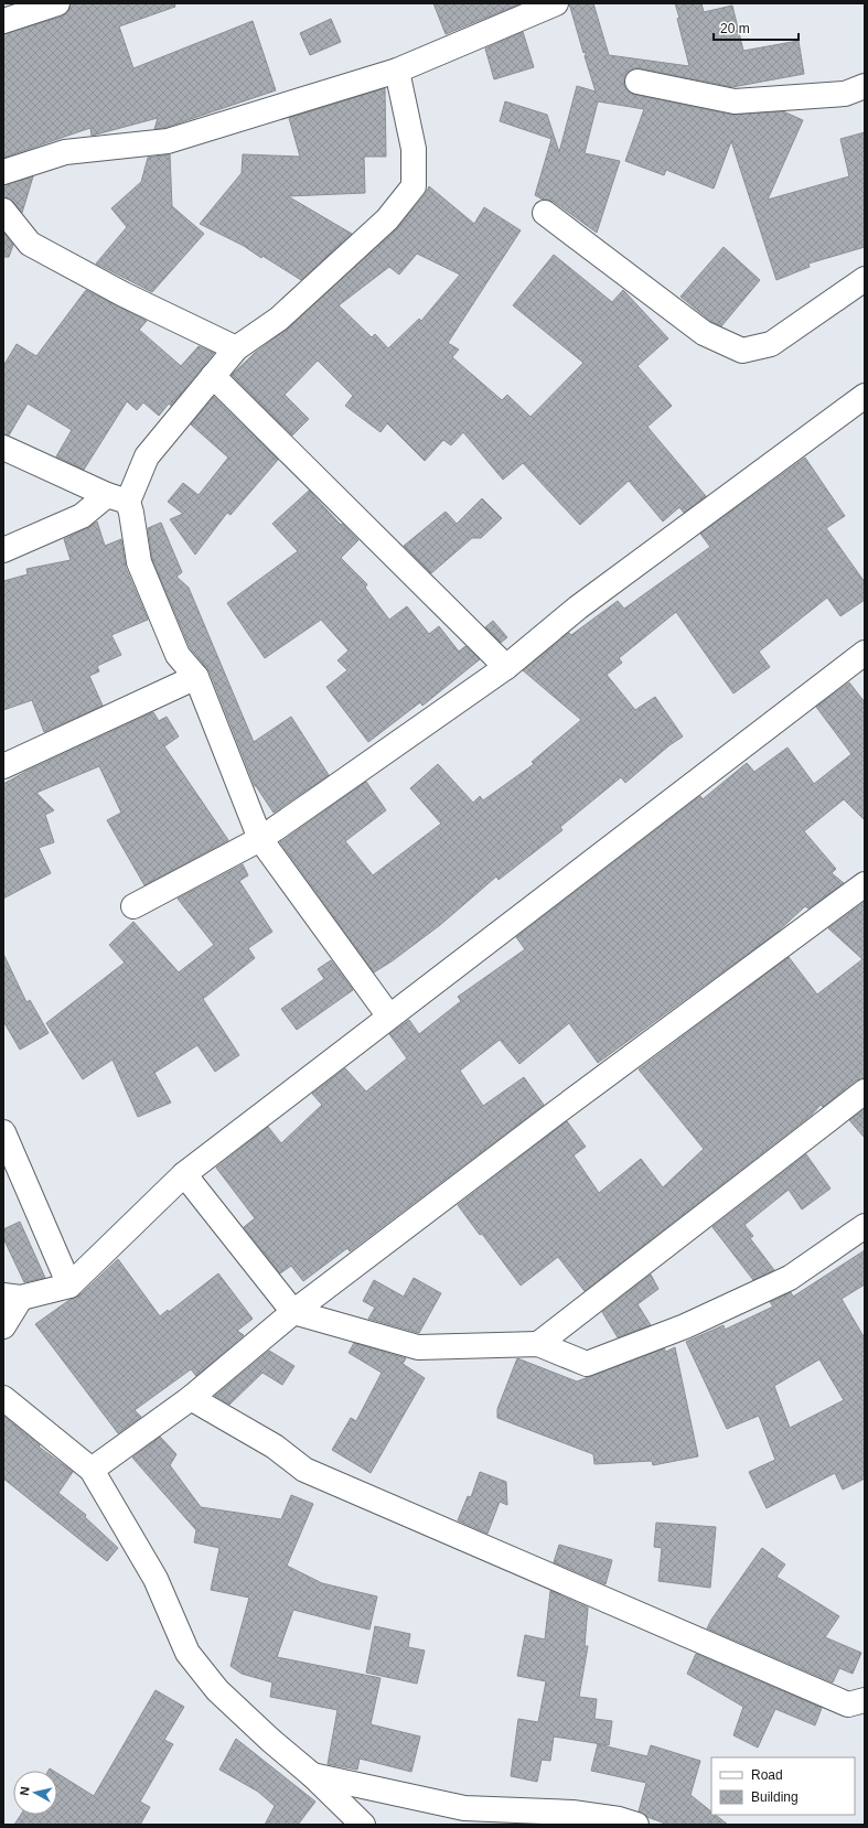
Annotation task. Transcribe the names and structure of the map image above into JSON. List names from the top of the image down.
{
  "legend": ["Road", "Building"],
  "scale_bar": "20 m",
  "north": "left"
}
